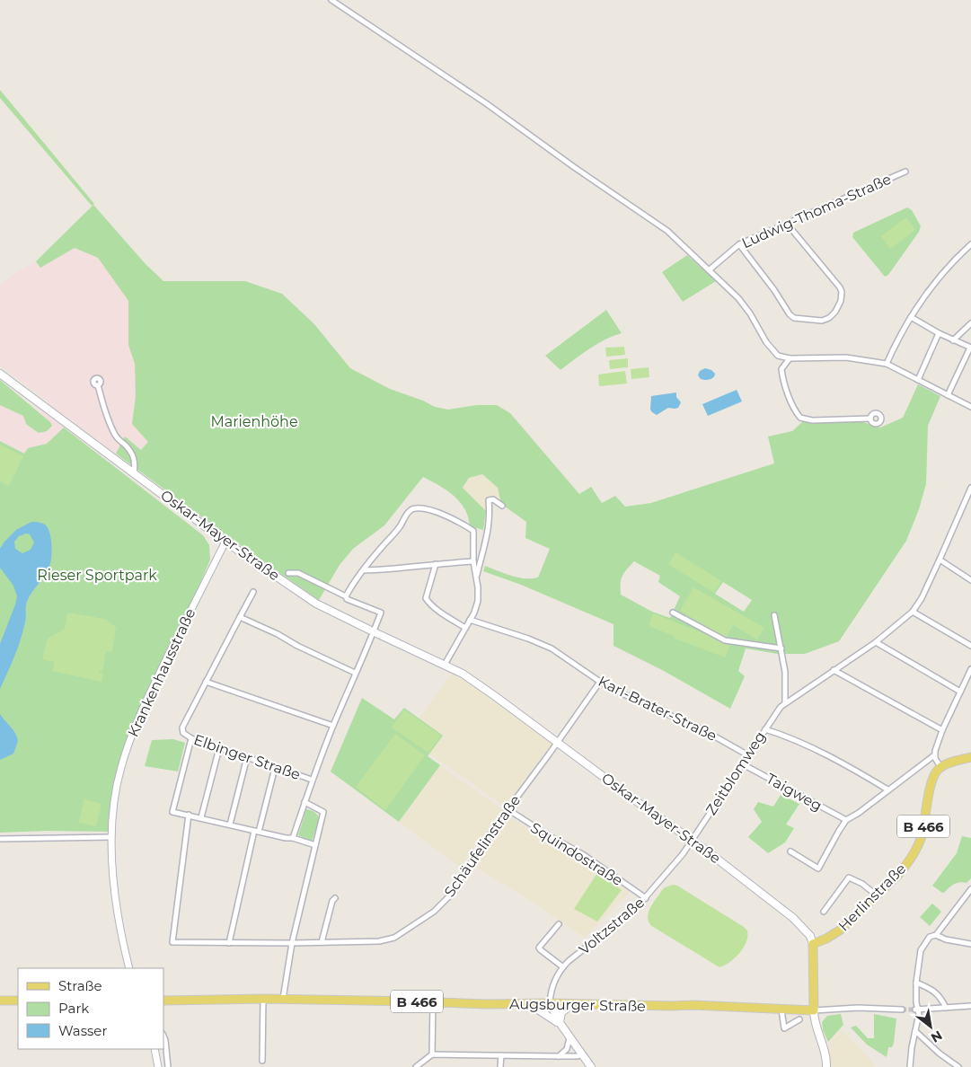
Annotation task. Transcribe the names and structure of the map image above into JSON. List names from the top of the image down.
{
  "streets": {
    "main road": [
      "Oskar-Mayer-Straße",
      "B 466",
      "Herlinstraße",
      "Augsburger Straße"
    ],
    "street": [
      "Ludwig-Thoma-Straße",
      "Krankenhausstraße",
      "Karl-Brater-Straße",
      "Elbinger Straße",
      "Zeitblomweg",
      "Taigweg",
      "Schäufelinstraße",
      "Squindostraße",
      "Voltzstraße"
    ]
  },
  "crossings": [
    ["Oskar-Mayer-Straße", "Krankenhausstraße"],
    ["Oskar-Mayer-Straße", "Zeitblomweg"],
    ["Oskar-Mayer-Straße", "Schäufelinstraße"],
    ["Oskar-Mayer-Straße", "Herlinstraße"],
    ["Oskar-Mayer-Straße", "Voltzstraße"],
    ["Karl-Brater-Straße", "Zeitblomweg"],
    ["Karl-Brater-Straße", "Schäufelinstraße"],
    ["Zeitblomweg", "Taigweg"],
    ["Zeitblomweg", "Voltzstraße"],
    ["Schäufelinstraße", "Squindostraße"],
    ["Squindostraße", "Voltzstraße"],
    ["Voltzstraße", "Augsburger Straße"]
  ],
  "parks": ["Marienhöhe", "Rieser Sportpark"],
  "legend": ["Straße", "Park", "Wasser"],
  "north": "bottom right"
}
